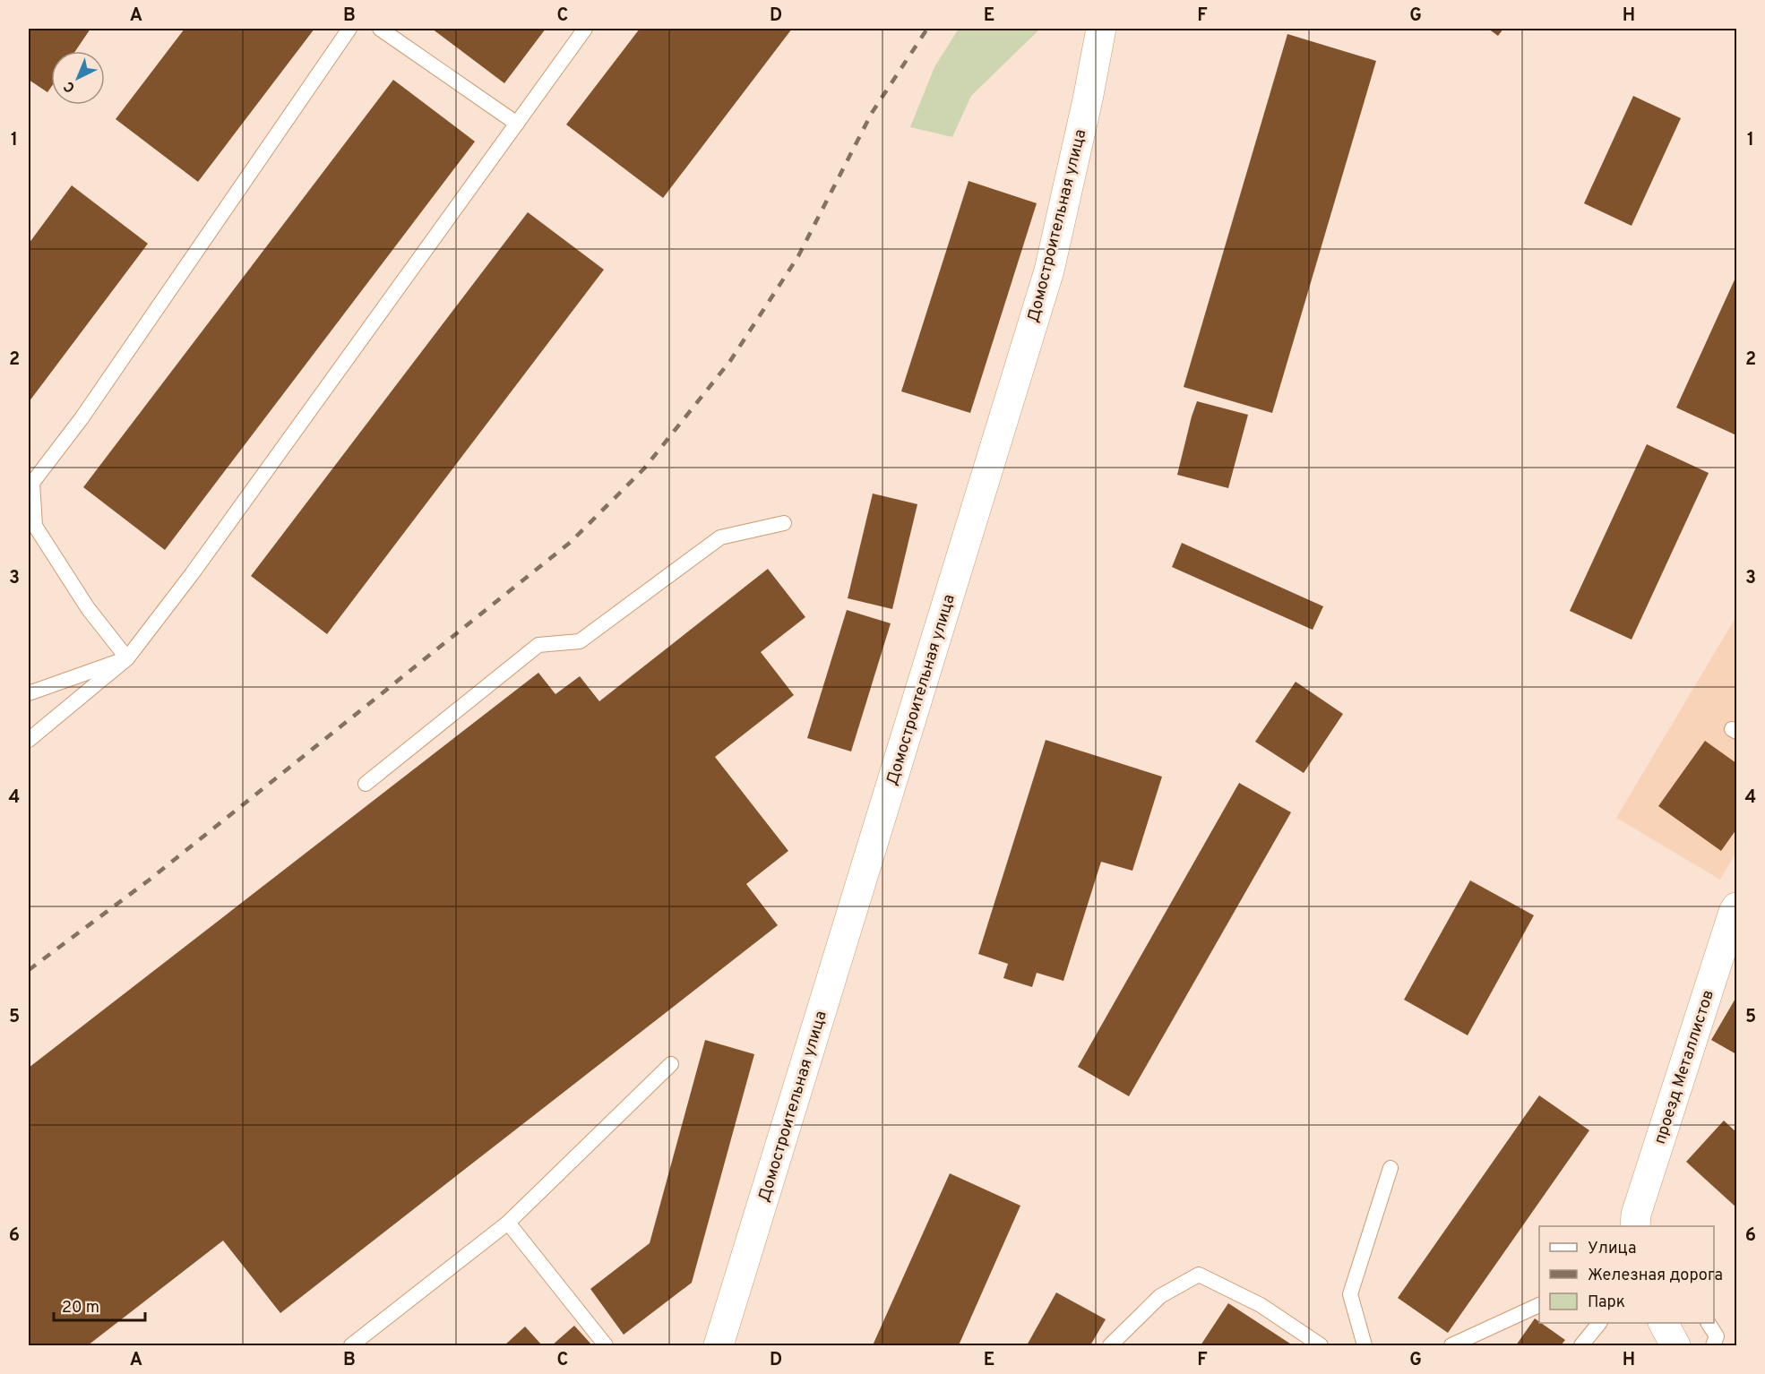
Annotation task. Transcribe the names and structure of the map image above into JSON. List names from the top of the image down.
{
  "streets": {
    "street": ["Домостроительная улица", "проезд Металлистов"]
  },
  "legend": ["Улица", "Железная дорога", "Парк"],
  "scale_bar": "20 m",
  "north": "bottom left",
  "grid": {
    "columns": [
      "A",
      "B",
      "C",
      "D",
      "E",
      "F",
      "G",
      "H"
    ],
    "rows": [
      "1",
      "2",
      "3",
      "4",
      "5",
      "6"
    ]
  }
}
